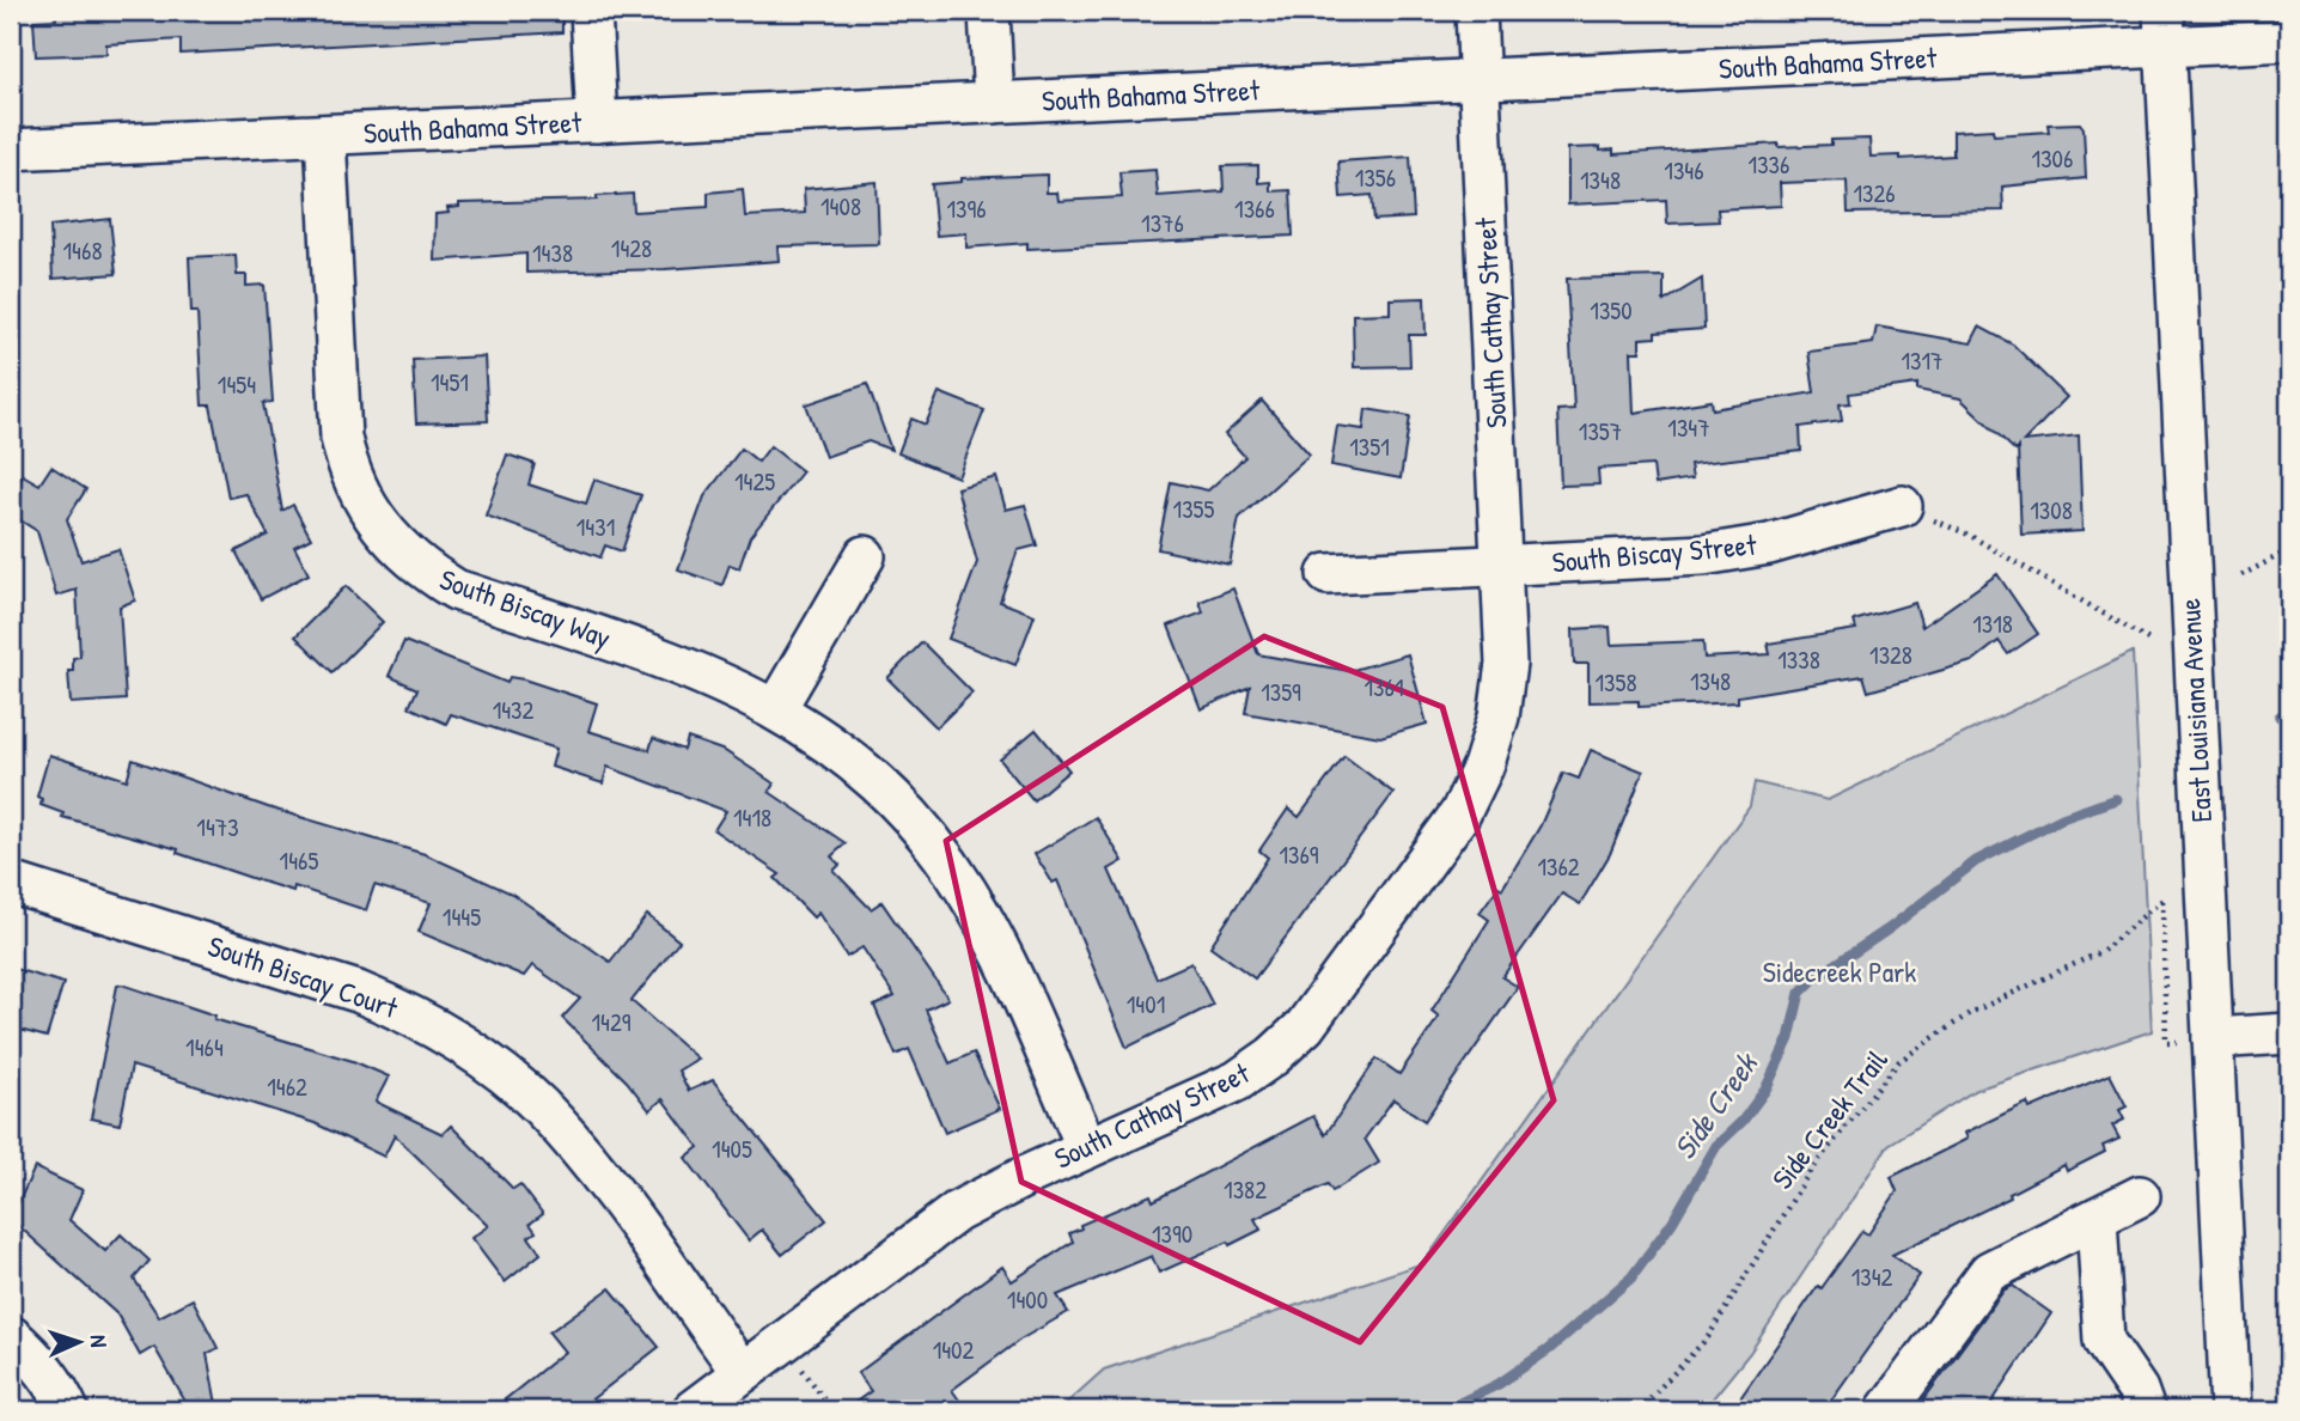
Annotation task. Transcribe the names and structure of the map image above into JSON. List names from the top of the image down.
{
  "streets": {
    "street": [
      "South Bahama Street",
      "South Cathay Street",
      "South Biscay Street",
      "South Biscay Way",
      "East Louisiana Avenue",
      "South Biscay Court"
    ],
    "path": ["Side Creek Trail"]
  },
  "crossings": [
    ["South Bahama Street", "South Cathay Street"],
    ["South Bahama Street", "South Biscay Way"],
    ["South Bahama Street", "East Louisiana Avenue"],
    ["South Cathay Street", "South Biscay Street"],
    ["South Cathay Street", "South Biscay Way"],
    ["South Cathay Street", "South Biscay Court"]
  ],
  "water": ["Side Creek"],
  "parks": ["Sidecreek Park"],
  "house_numbers": [
    "1306",
    "1336",
    "1346",
    "1356",
    "1348",
    "1326",
    "1408",
    "1396",
    "1366",
    "1376",
    "1428",
    "1468",
    "1438",
    "1350",
    "1317",
    "1451",
    "1454",
    "1347",
    "1357",
    "1351",
    "1425",
    "1355",
    "1308",
    "1431",
    "1318",
    "1328",
    "1338",
    "1348",
    "1358",
    "1361",
    "1359",
    "1432",
    "1418",
    "1473",
    "1369",
    "1465",
    "1362",
    "1445",
    "1401",
    "1429",
    "1464",
    "1462",
    "1405",
    "1382",
    "1390",
    "1342",
    "1400",
    "1402"
  ],
  "north": "right"
}
